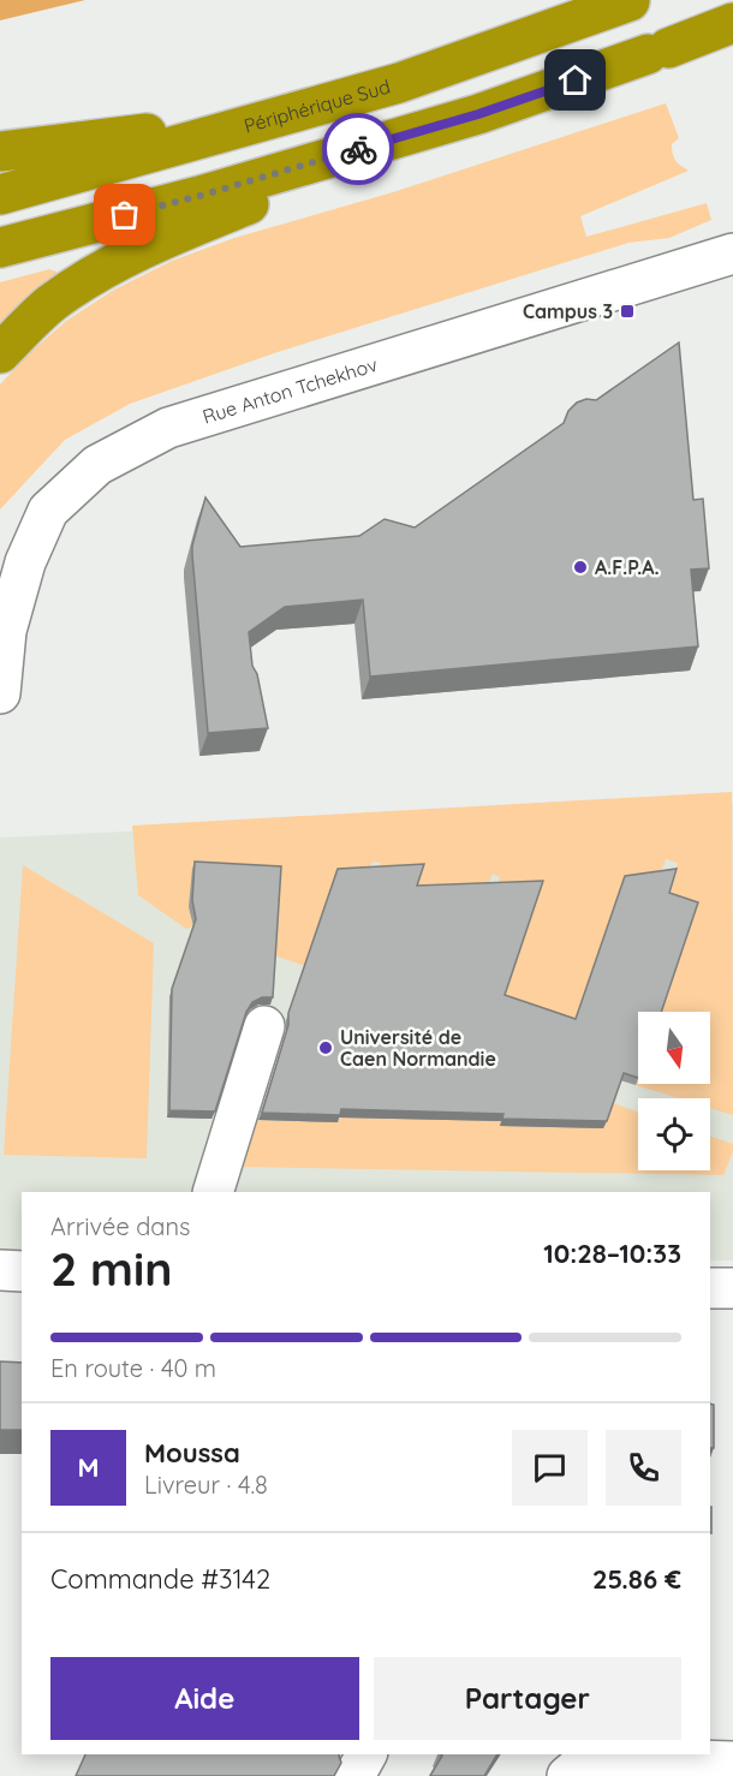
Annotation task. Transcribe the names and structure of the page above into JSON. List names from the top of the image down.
{
  "streets": {
    "highway": ["Périphérique Sud"],
    "street": ["Rue Anton Tchekhov"]
  },
  "places": {
    "transit": ["Campus 3"],
    "other": ["A.F.P.A.", "Université de Caen Normandie"]
  },
  "north": "bottom",
  "page": {
    "heading": ["2 min", "Arrivée dans", "10:28–10:33"],
    "panel": [
      "Moussa",
      "Livreur · 4.8",
      "Commande #3142",
      "25.86 €"
    ],
    "bar": "En route · 40 m",
    "round": "M",
    "buttons": ["Aide", "Partager"]
  }
}
